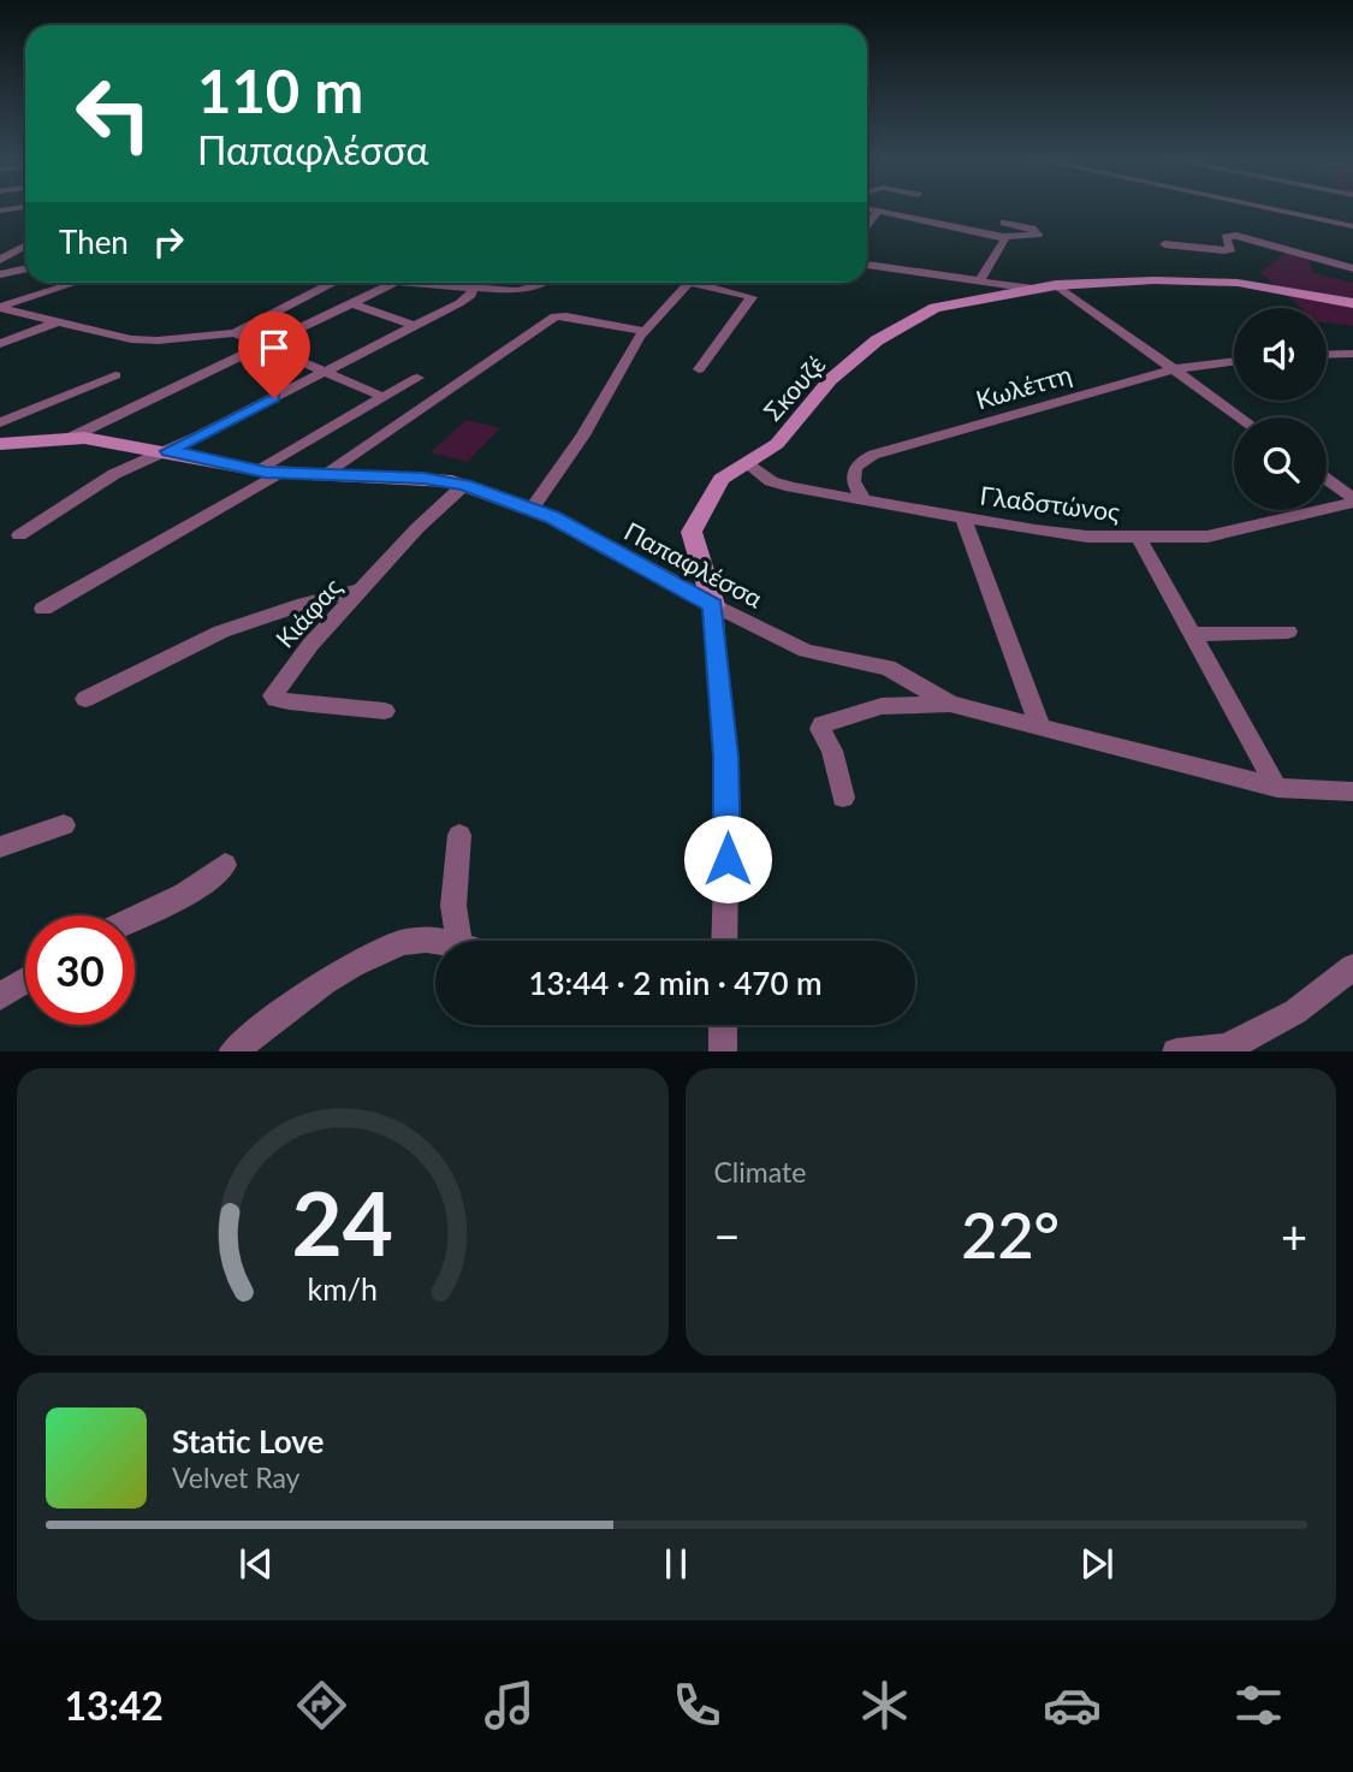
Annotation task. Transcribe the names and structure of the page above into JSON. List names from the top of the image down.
{
  "streets": {
    "street": [
      "Κωλέττη",
      "Σκουζέ",
      "Γλαδστώνος",
      "Παπαφλέσσα",
      "Κιάφας"
    ]
  },
  "crossings": [
    ["Κωλέττη", "Γλαδστώνος"],
    ["Σκουζέ", "Γλαδστώνος"],
    ["Σκουζέ", "Παπαφλέσσα"],
    ["Παπαφλέσσα", "Κιάφας"]
  ],
  "page": {
    "turn": ["110 m", "Παπαφλέσσα"],
    "then": "Then",
    "limit": "30",
    "trip": "13:44 · 2 min · 470 m",
    "tile": "Climate",
    "heat": ["−", "22°", "+"],
    "song": ["Static Love", "Velvet Ray"],
    "tabs": "13:42",
    "gauge": ["24", "km/h"]
  }
}
